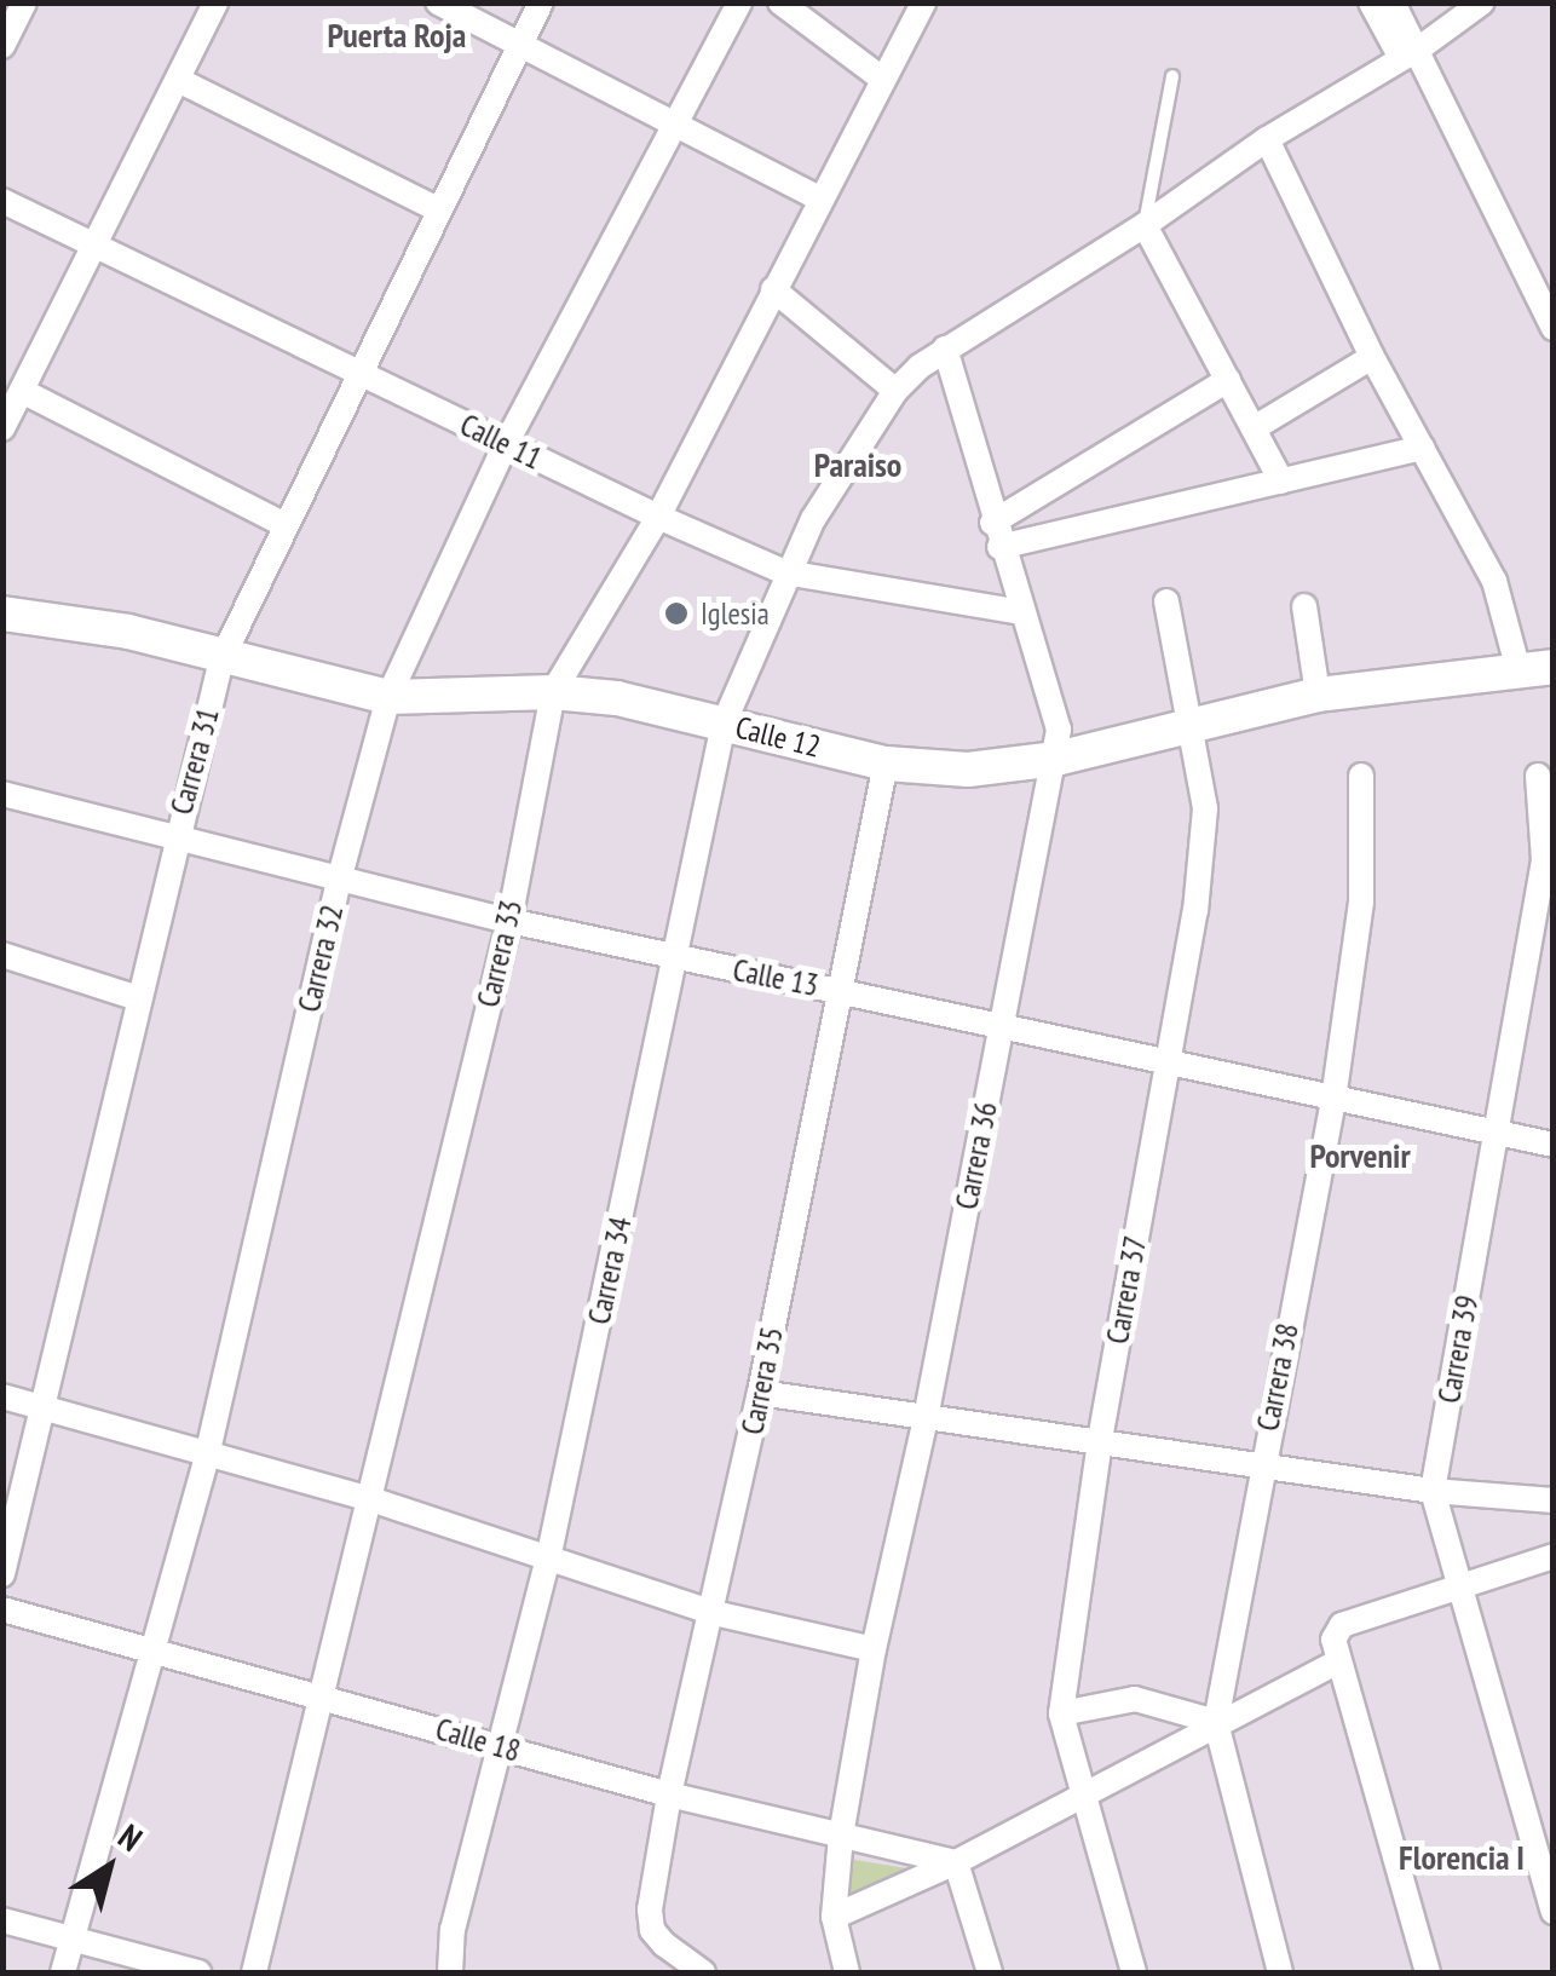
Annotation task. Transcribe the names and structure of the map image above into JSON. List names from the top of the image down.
{
  "streets": {
    "street": [
      "Calle 11",
      "Calle 12",
      "Carrera 31",
      "Carrera 33",
      "Carrera 32",
      "Calle 13",
      "Carrera 36",
      "Carrera 34",
      "Carrera 37",
      "Carrera 39",
      "Carrera 38",
      "Carrera 35",
      "Calle 18"
    ]
  },
  "crossings": [
    ["Calle 11", "Carrera 31"],
    ["Calle 11", "Carrera 33"],
    ["Calle 11", "Carrera 32"],
    ["Calle 11", "Carrera 36"],
    ["Calle 11", "Carrera 34"],
    ["Calle 12", "Carrera 31"],
    ["Calle 12", "Carrera 33"],
    ["Calle 12", "Carrera 32"],
    ["Calle 12", "Carrera 36"],
    ["Calle 12", "Carrera 34"],
    ["Calle 12", "Carrera 37"],
    ["Calle 12", "Carrera 35"],
    ["Carrera 31", "Calle 13"],
    ["Carrera 33", "Calle 13"],
    ["Carrera 33", "Calle 18"],
    ["Carrera 32", "Calle 13"],
    ["Carrera 32", "Calle 18"],
    ["Calle 13", "Carrera 36"],
    ["Calle 13", "Carrera 34"],
    ["Calle 13", "Carrera 37"],
    ["Calle 13", "Carrera 39"],
    ["Calle 13", "Carrera 38"],
    ["Calle 13", "Carrera 35"],
    ["Carrera 36", "Carrera 34"],
    ["Carrera 36", "Calle 18"],
    ["Carrera 34", "Calle 18"],
    ["Carrera 35", "Calle 18"]
  ],
  "districts": [
    "Puerta Roja",
    "Paraiso",
    "Porvenir",
    "Florencia I"
  ],
  "places": ["Iglesia"],
  "north": "top right"
}
